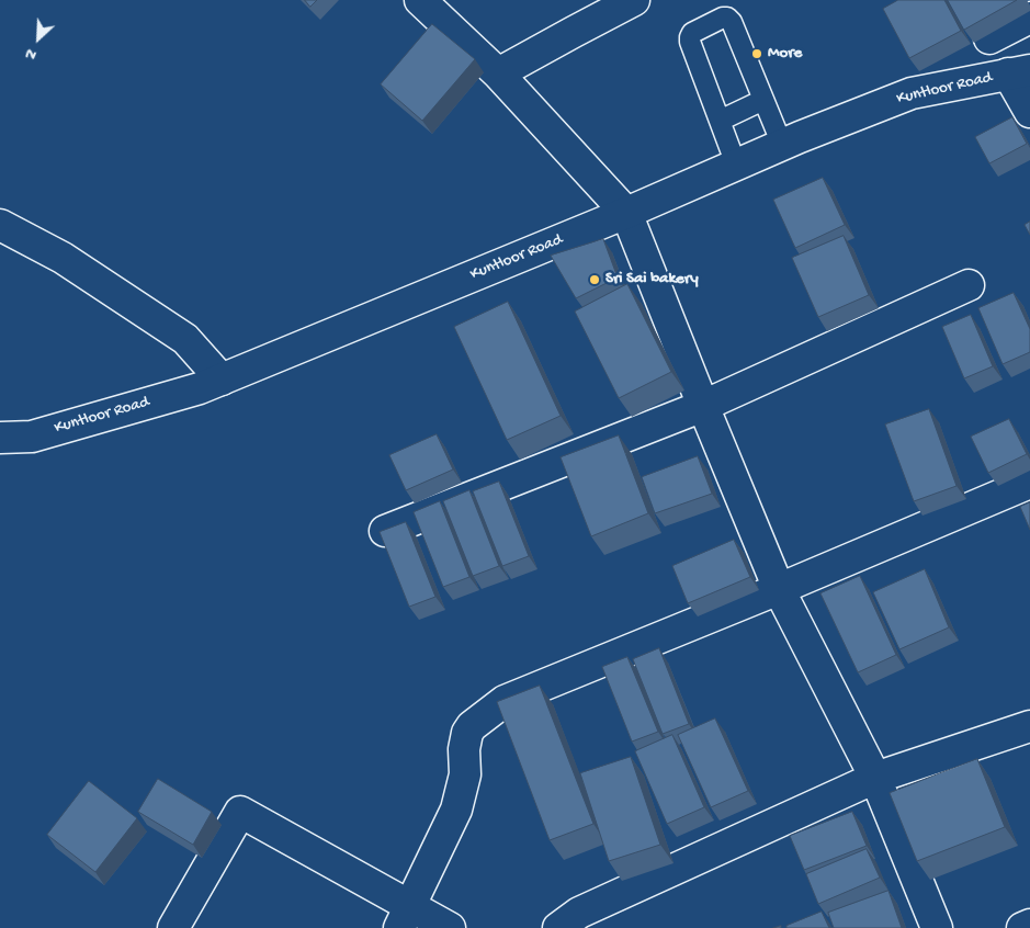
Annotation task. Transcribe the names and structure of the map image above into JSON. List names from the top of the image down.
{
  "streets": {
    "street": ["Kuntloor Road"]
  },
  "places": ["More", "Sri Sai bakery"],
  "north": "bottom left"
}
